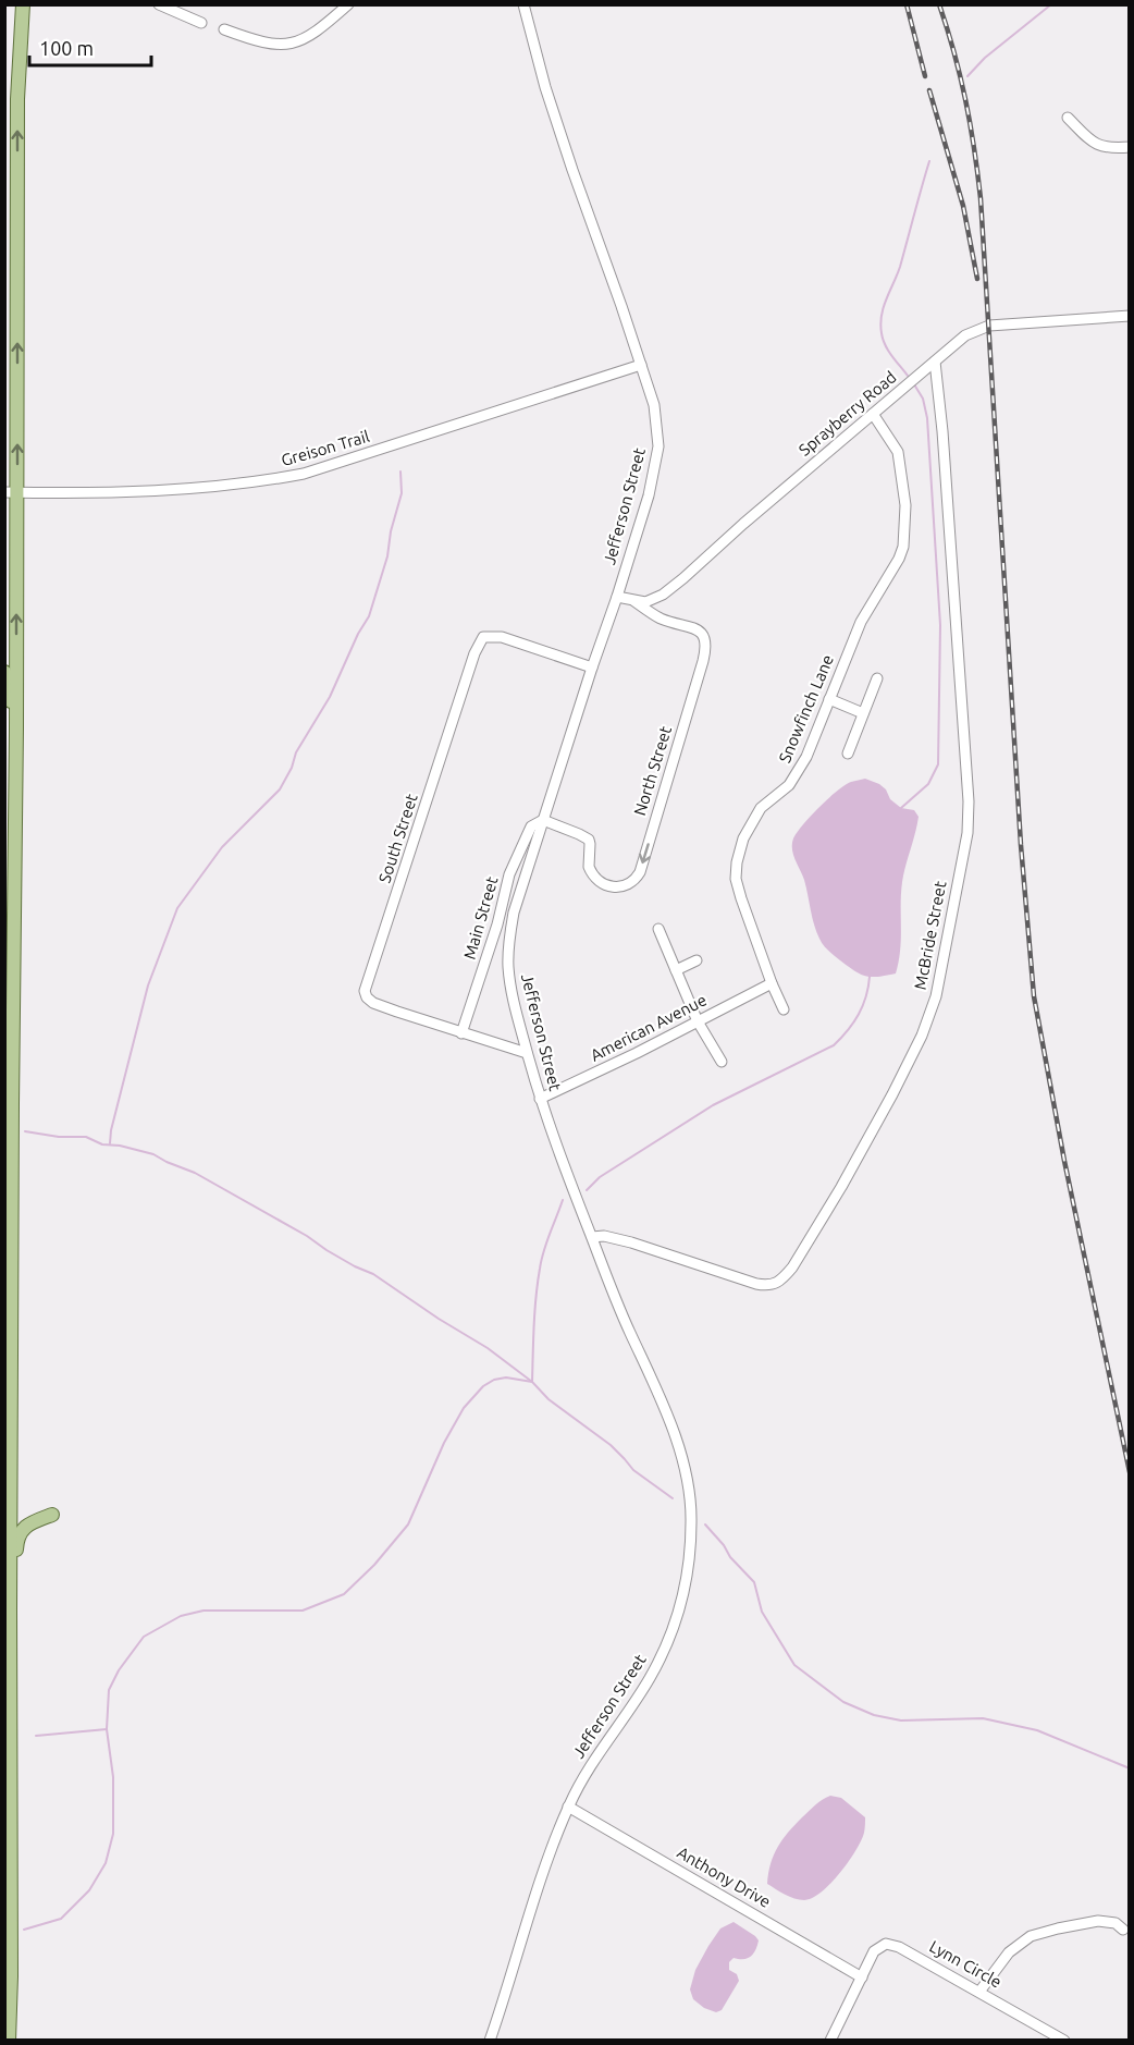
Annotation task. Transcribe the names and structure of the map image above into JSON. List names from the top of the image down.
{
  "streets": {
    "street": [
      "Sprayberry Road",
      "Greison Trail",
      "Jefferson Street",
      "Snowfinch Lane",
      "North Street",
      "South Street",
      "Main Street",
      "McBride Street",
      "American Avenue",
      "Anthony Drive",
      "Lynn Circle"
    ]
  },
  "crossings": [
    ["Sprayberry Road", "Jefferson Street"],
    ["Sprayberry Road", "Snowfinch Lane"],
    ["Sprayberry Road", "North Street"],
    ["Sprayberry Road", "McBride Street"],
    ["Greison Trail", "Jefferson Street"],
    ["Jefferson Street", "North Street"],
    ["Jefferson Street", "South Street"],
    ["Jefferson Street", "Main Street"],
    ["Jefferson Street", "McBride Street"],
    ["Jefferson Street", "American Avenue"],
    ["Jefferson Street", "Anthony Drive"],
    ["Snowfinch Lane", "American Avenue"],
    ["North Street", "Main Street"],
    ["South Street", "Main Street"],
    ["Anthony Drive", "Lynn Circle"]
  ],
  "scale_bar": "100 m"
}
